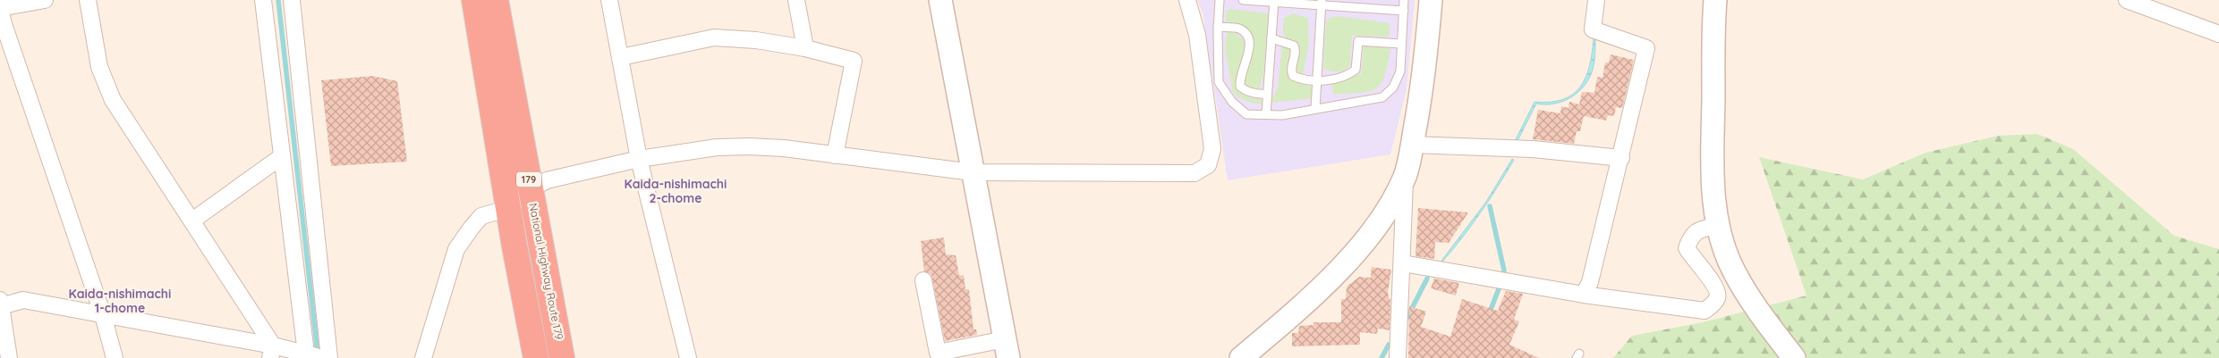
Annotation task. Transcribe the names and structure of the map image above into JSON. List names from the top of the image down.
{
  "streets": {
    "highway": ["179", "National Highway Route 179"]
  },
  "districts": ["Kaida-nishimachi 2-chome", "Kaida-nishimachi 1-chome"]
}
